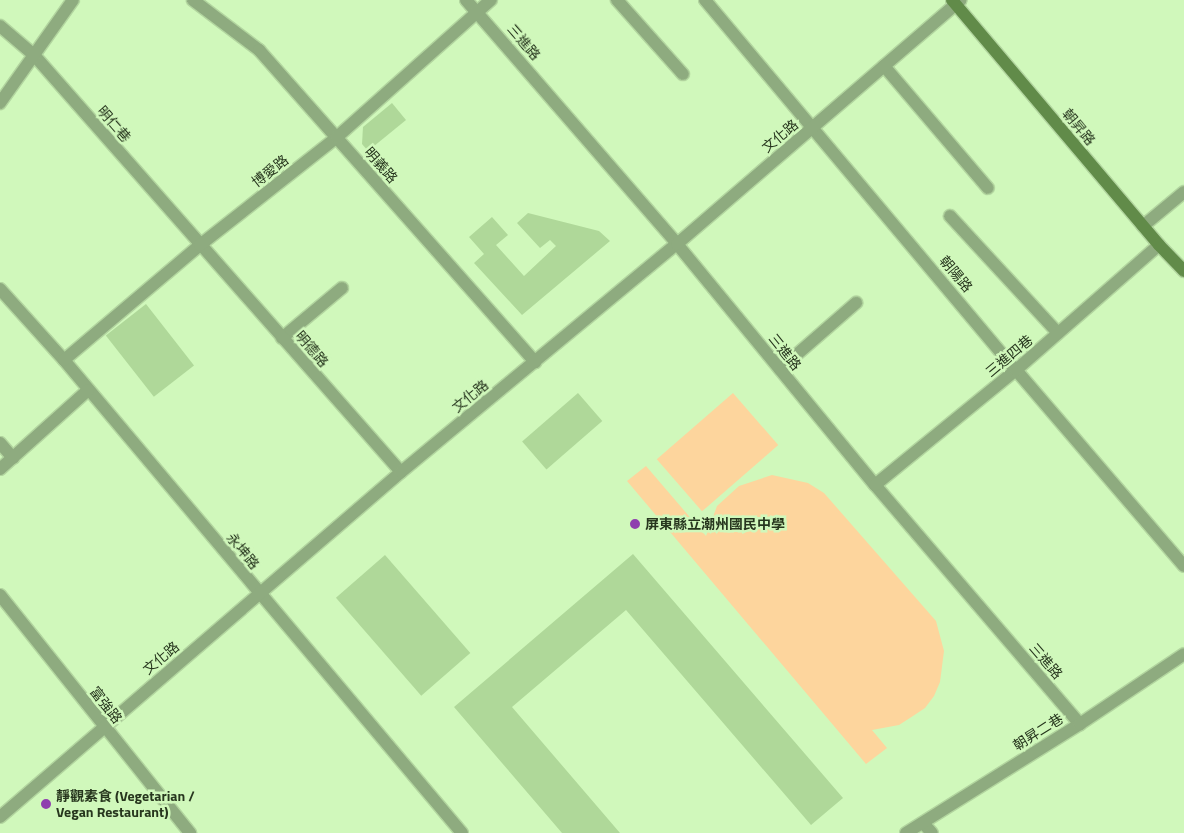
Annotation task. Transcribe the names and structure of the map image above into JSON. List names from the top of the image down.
{
  "streets": {
    "main road": ["朝昇路"],
    "street": [
      "三進路",
      "明仁巷",
      "文化路",
      "明義路",
      "博愛路",
      "朝陽路",
      "明德路",
      "三進四巷",
      "永坤路",
      "富強路",
      "朝昇二巷"
    ]
  },
  "crossings": [
    ["三進路", "文化路"],
    ["三進路", "博愛路"],
    ["三進路", "三進四巷"],
    ["三進路", "朝昇二巷"],
    ["明仁巷", "博愛路"],
    ["明仁巷", "明德路"],
    ["朝昇路", "文化路"],
    ["朝昇路", "三進四巷"],
    ["文化路", "明義路"],
    ["文化路", "朝陽路"],
    ["文化路", "明德路"],
    ["文化路", "永坤路"],
    ["文化路", "富強路"],
    ["明義路", "博愛路"],
    ["博愛路", "明德路"],
    ["博愛路", "永坤路"],
    ["朝陽路", "三進四巷"]
  ],
  "places": ["屏東縣立潮州國民中學", "靜觀素食 (Vegetarian / Vegan Restaurant)"]
}
